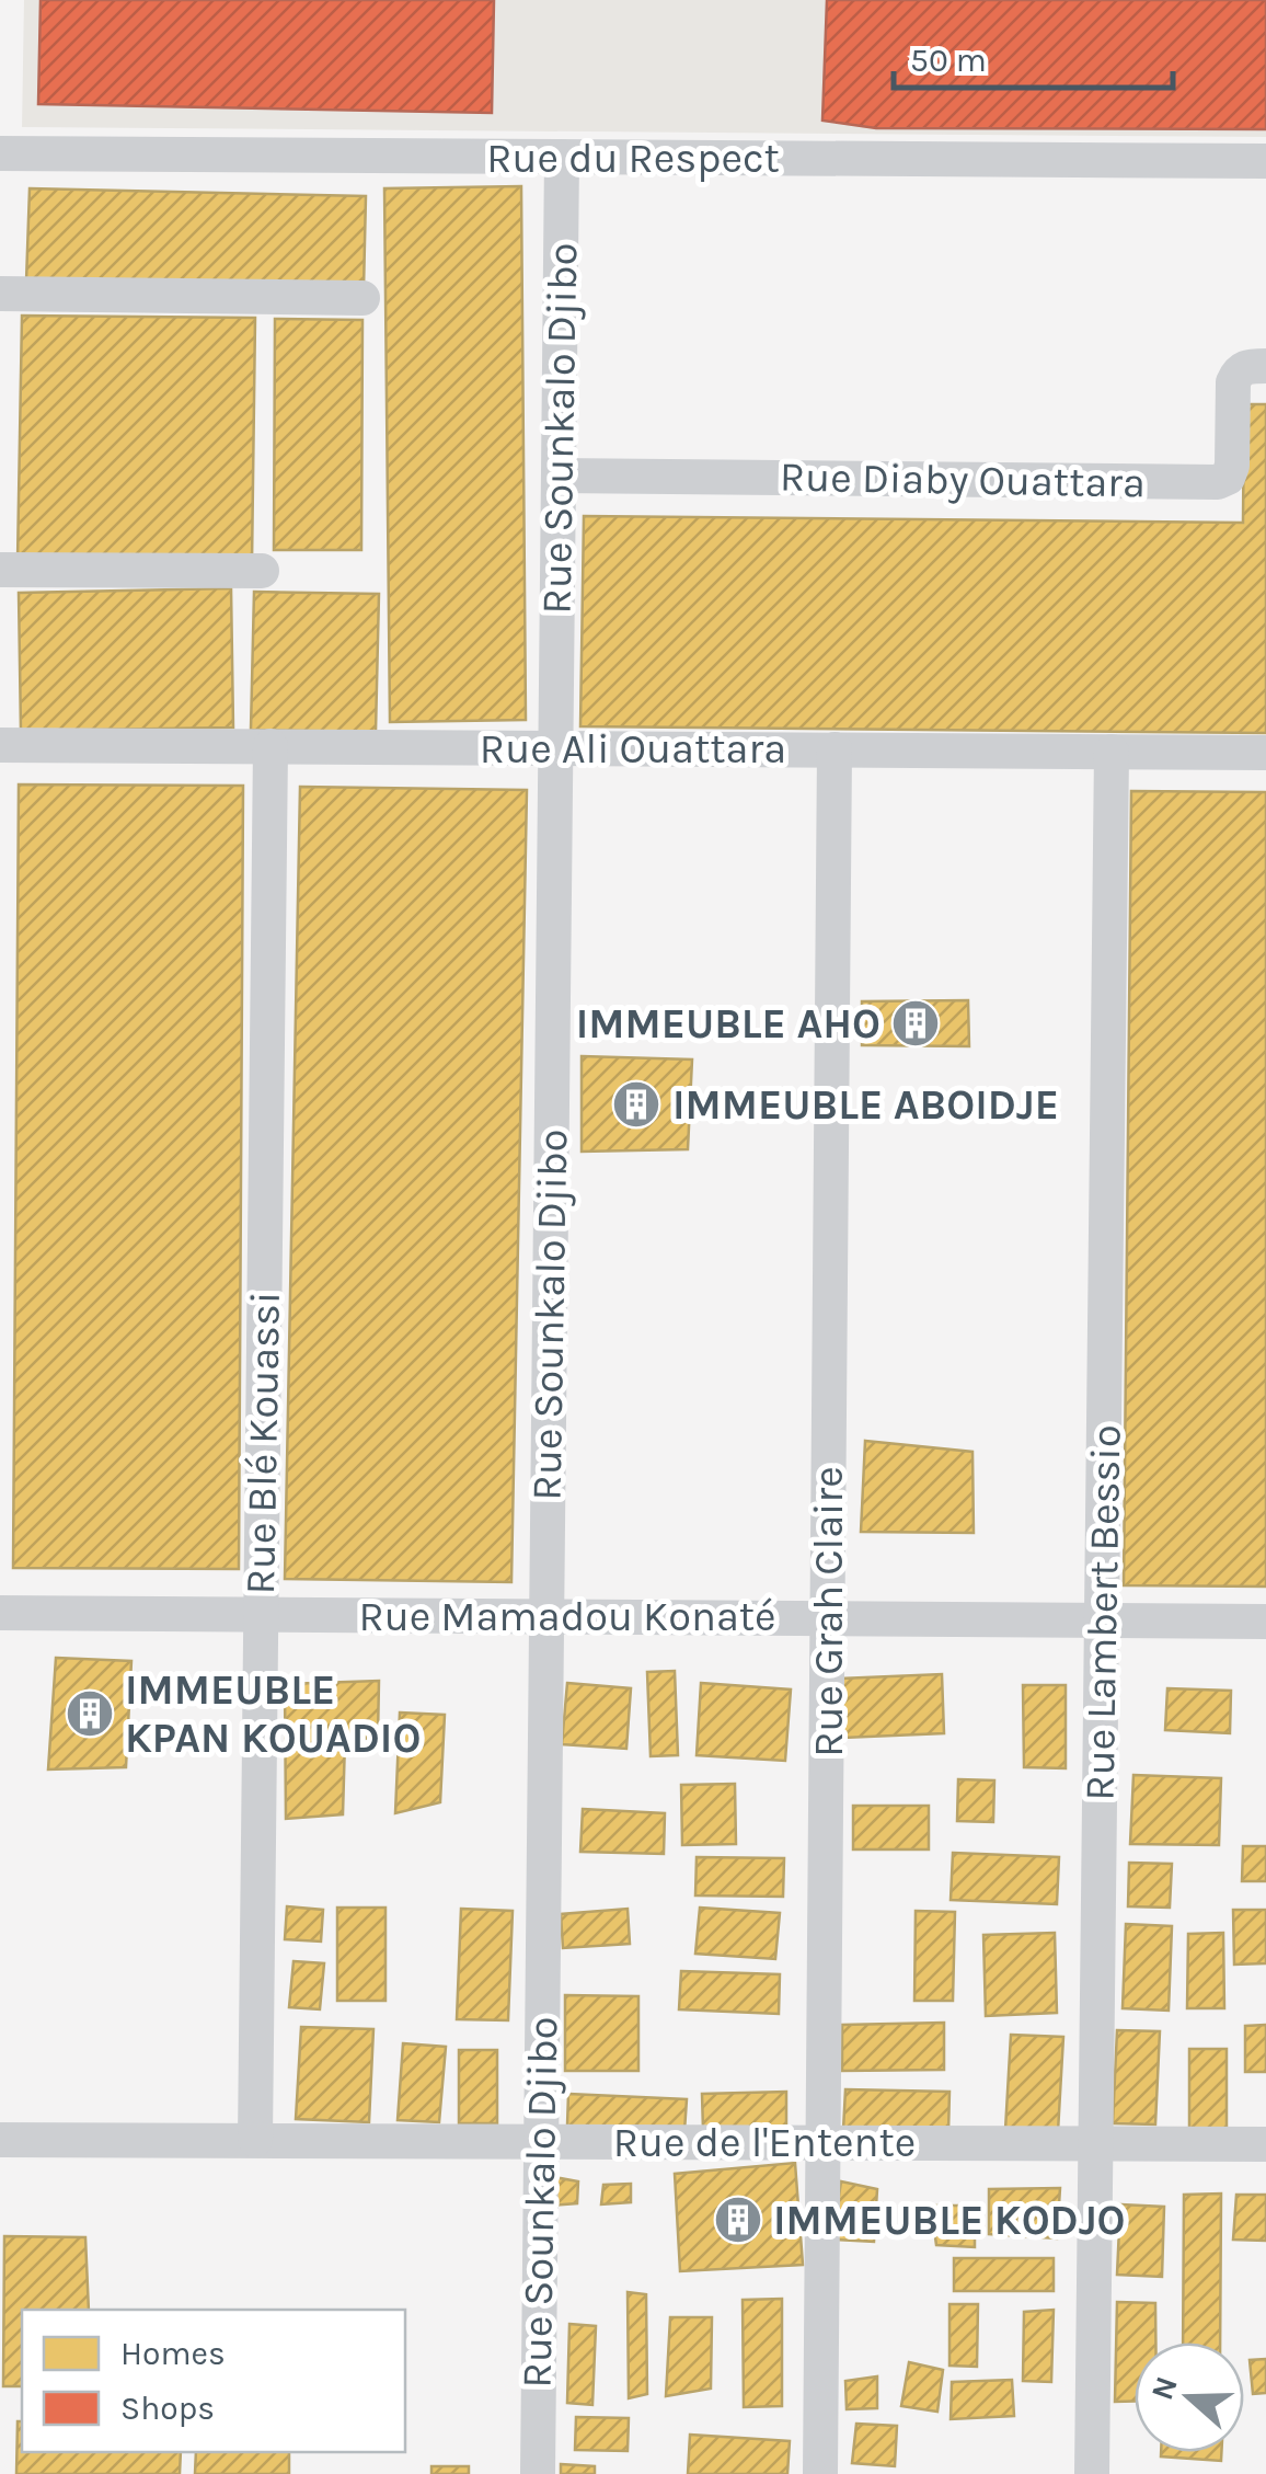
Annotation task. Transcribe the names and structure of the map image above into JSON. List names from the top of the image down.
{
  "streets": {
    "street": [
      "Rue du Respect",
      "Rue Sounkalo Djibo",
      "Rue Diaby Ouattara",
      "Rue Ali Ouattara",
      "Rue Blé Kouassi",
      "Rue Grah Claire",
      "Rue Lambert Bessio",
      "Rue Mamadou Konaté",
      "Rue de l'Entente"
    ]
  },
  "crossings": [
    ["Rue du Respect", "Rue Sounkalo Djibo"],
    ["Rue Sounkalo Djibo", "Rue Diaby Ouattara"],
    ["Rue Sounkalo Djibo", "Rue Ali Ouattara"],
    ["Rue Sounkalo Djibo", "Rue Mamadou Konaté"],
    ["Rue Sounkalo Djibo", "Rue de l'Entente"],
    ["Rue Ali Ouattara", "Rue Blé Kouassi"],
    ["Rue Ali Ouattara", "Rue Grah Claire"],
    ["Rue Ali Ouattara", "Rue Lambert Bessio"],
    ["Rue Blé Kouassi", "Rue Mamadou Konaté"],
    ["Rue Blé Kouassi", "Rue de l'Entente"],
    ["Rue Grah Claire", "Rue Mamadou Konaté"],
    ["Rue Grah Claire", "Rue de l'Entente"],
    ["Rue Lambert Bessio", "Rue Mamadou Konaté"],
    ["Rue Lambert Bessio", "Rue de l'Entente"]
  ],
  "places": {
    "building": [
      "IMMEUBLE AHO",
      "IMMEUBLE ABOIDJE",
      "IMMEUBLE KPAN KOUADIO",
      "IMMEUBLE KODJO"
    ]
  },
  "legend": ["Homes", "Shops"],
  "scale_bar": "50 m",
  "north": "left"
}
